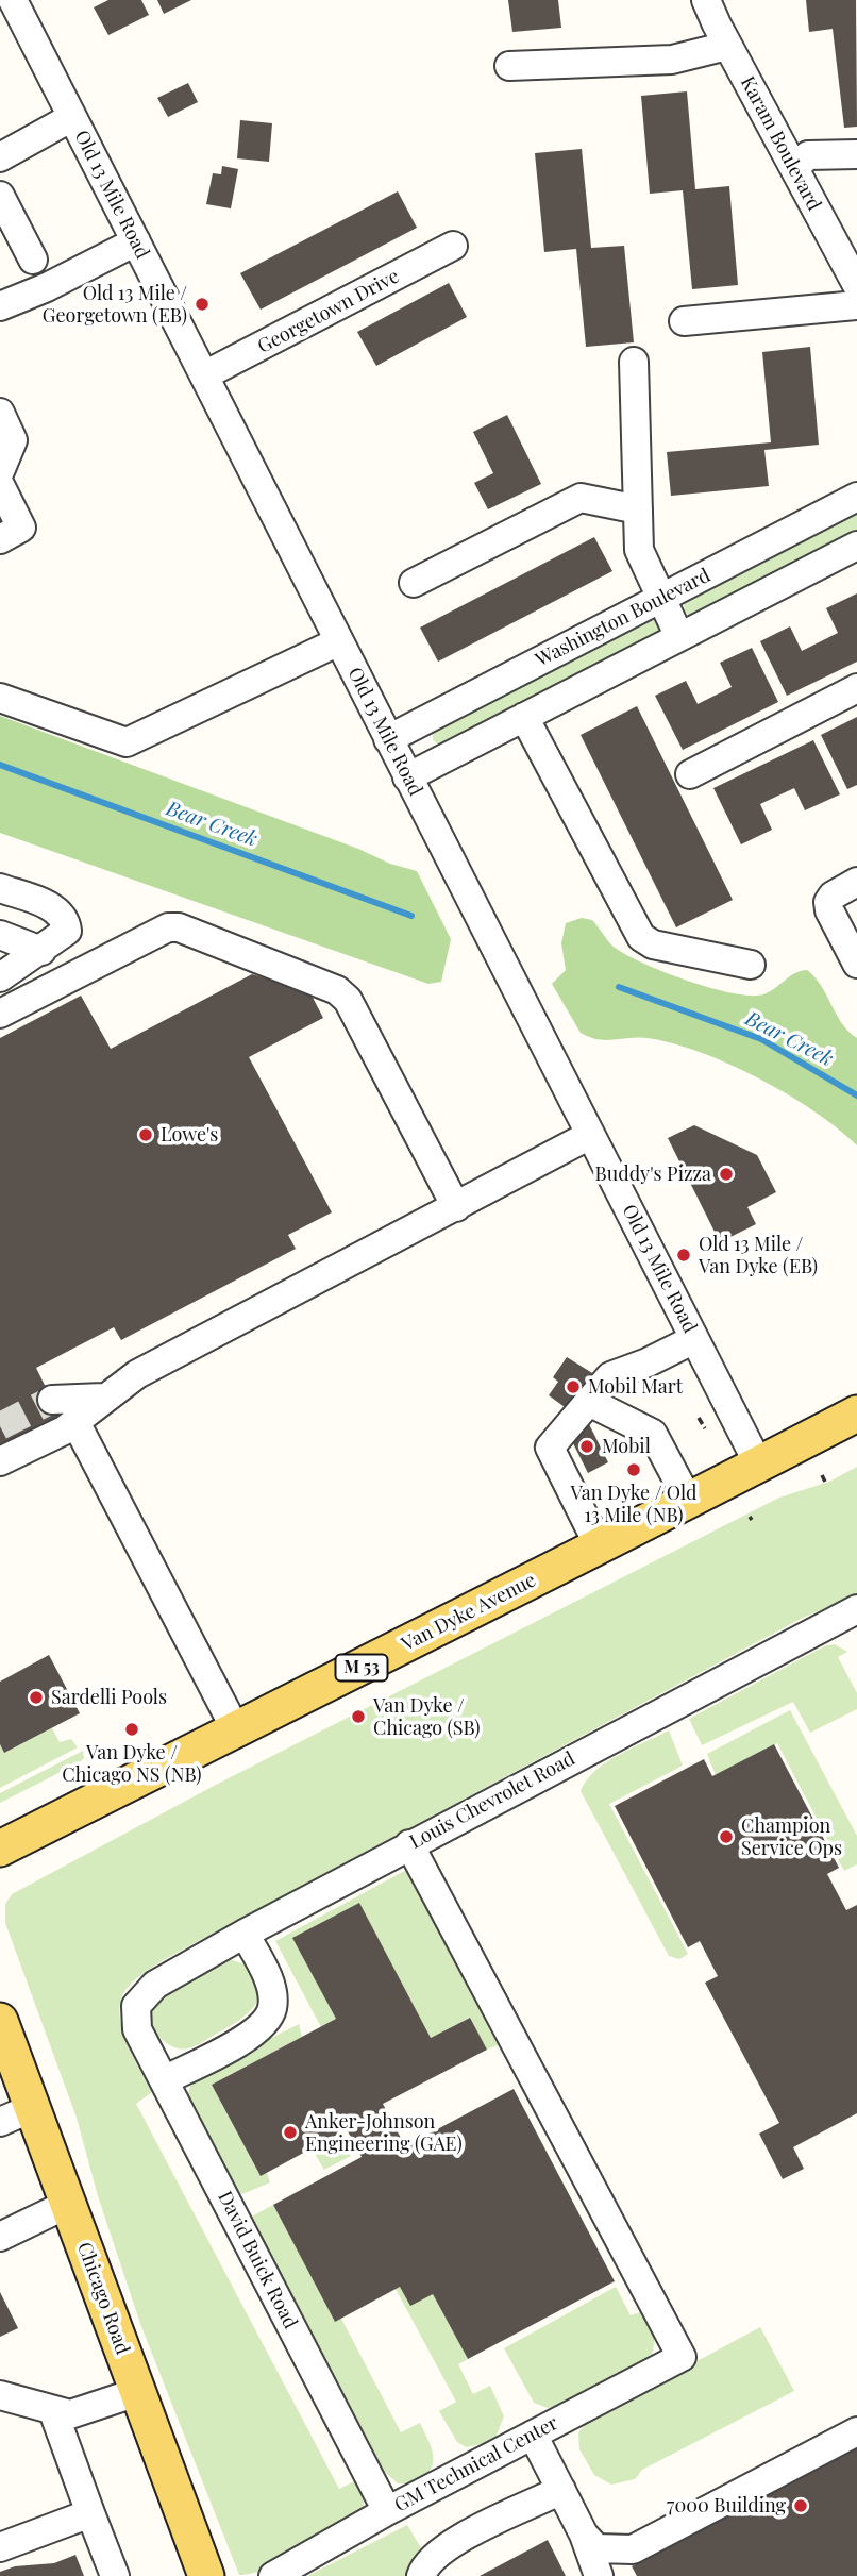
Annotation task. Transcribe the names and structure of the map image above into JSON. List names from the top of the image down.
{
  "streets": {
    "main road": ["Van Dyke Avenue", "M 53", "Chicago Road"],
    "street": [
      "Karam Boulevard",
      "Old 13 Mile Road",
      "Georgetown Drive",
      "Washington Boulevard",
      "Louis Chevrolet Road",
      "David Buick Road",
      "GM Technical Center"
    ]
  },
  "crossings": [
    ["Old 13 Mile Road", "Georgetown Drive"],
    ["Old 13 Mile Road", "Washington Boulevard"],
    ["Old 13 Mile Road", "Van Dyke Avenue"],
    ["Louis Chevrolet Road", "David Buick Road"],
    ["Louis Chevrolet Road", "GM Technical Center"],
    ["David Buick Road", "GM Technical Center"]
  ],
  "water": ["Bear Creek"],
  "places": [
    "Old 13 Mile / Georgetown (EB)",
    "Lowe's",
    "Buddy's Pizza",
    "Old 13 Mile / Van Dyke (EB)",
    "Mobil Mart",
    "Mobil",
    "Van Dyke / Old 13 Mile (NB)",
    "Sardelli Pools",
    "Van Dyke / Chicago (SB)",
    "Van Dyke / Chicago NS (NB)",
    "Champion Service Ops",
    "Anker-Johnson Engineering (GAE)",
    "7000 Building"
  ]
}
